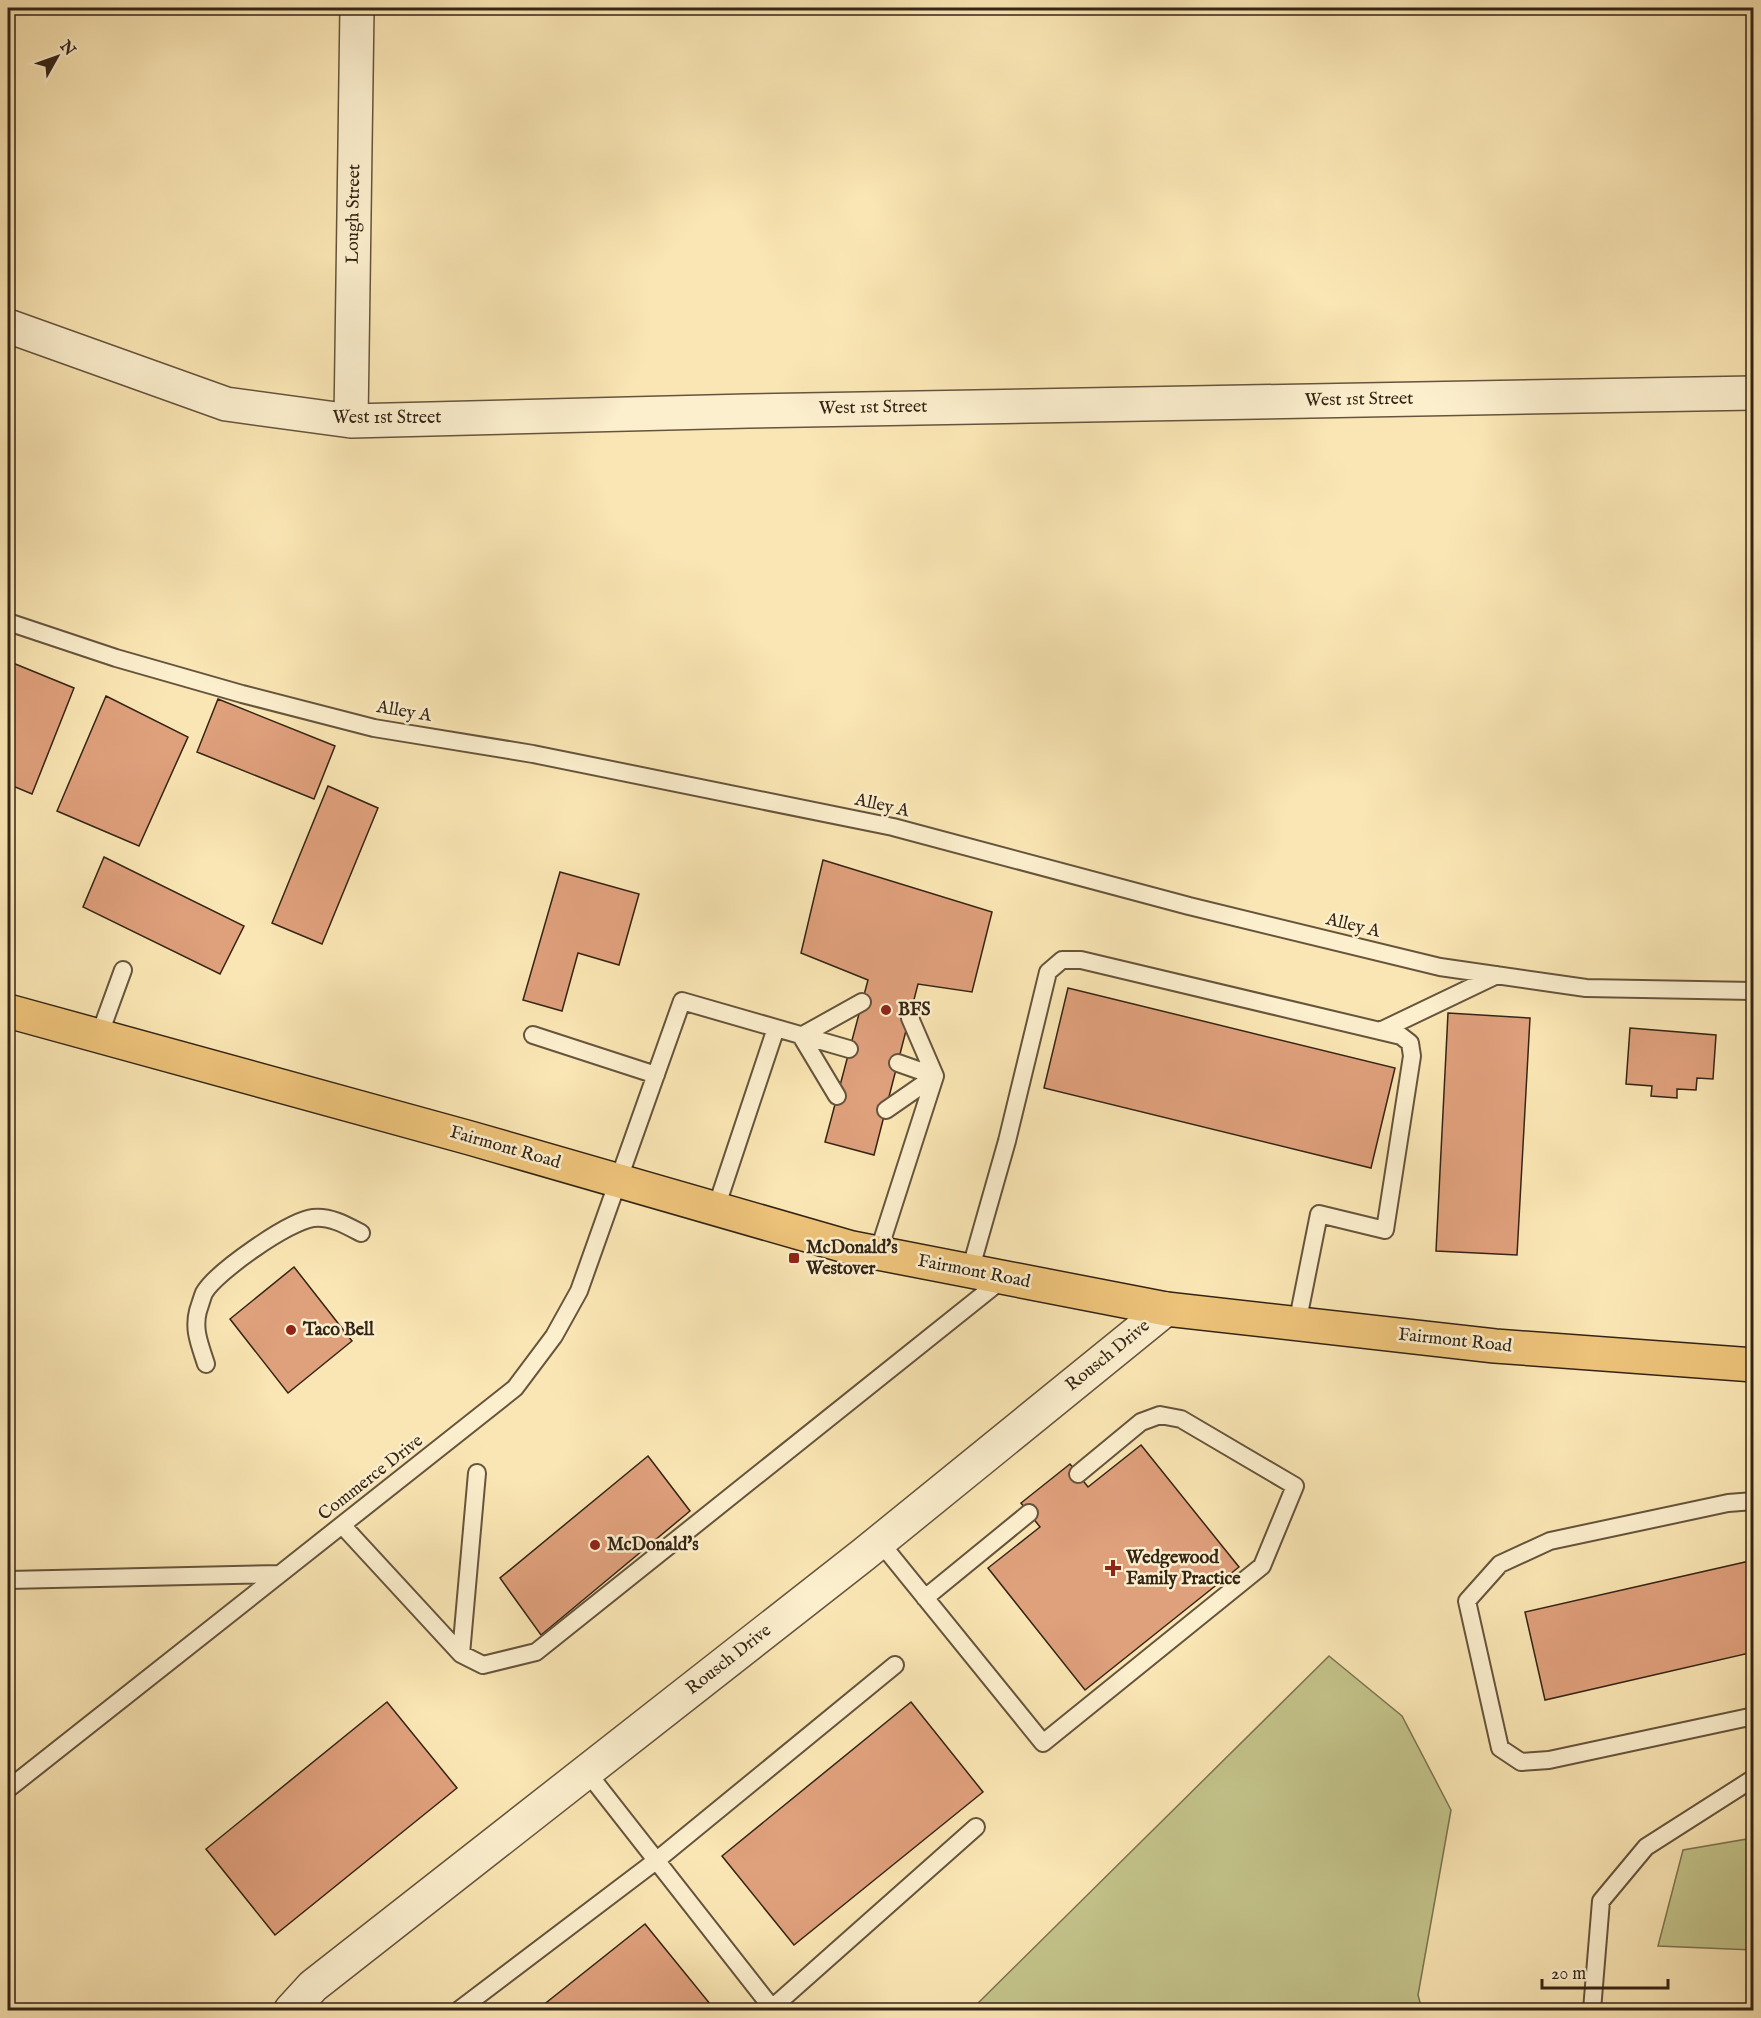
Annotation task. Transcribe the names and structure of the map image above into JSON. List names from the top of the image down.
{
  "streets": {
    "main road": ["Fairmont Road"],
    "street": ["Lough Street", "West 1st Street", "Rousch Drive"],
    "lane": ["Alley A", "Commerce Drive"]
  },
  "crossings": [
    ["Lough Street", "West 1st Street"],
    ["Fairmont Road", "Rousch Drive"],
    ["Fairmont Road", "Commerce Drive"]
  ],
  "places": {
    "other": ["BFS", "Taco Bell", "McDonald's"],
    "transit": ["McDonald's Westover"],
    "health": ["Wedgewood Family Practice"]
  },
  "scale_bar": "20 m",
  "north": "top right"
}
